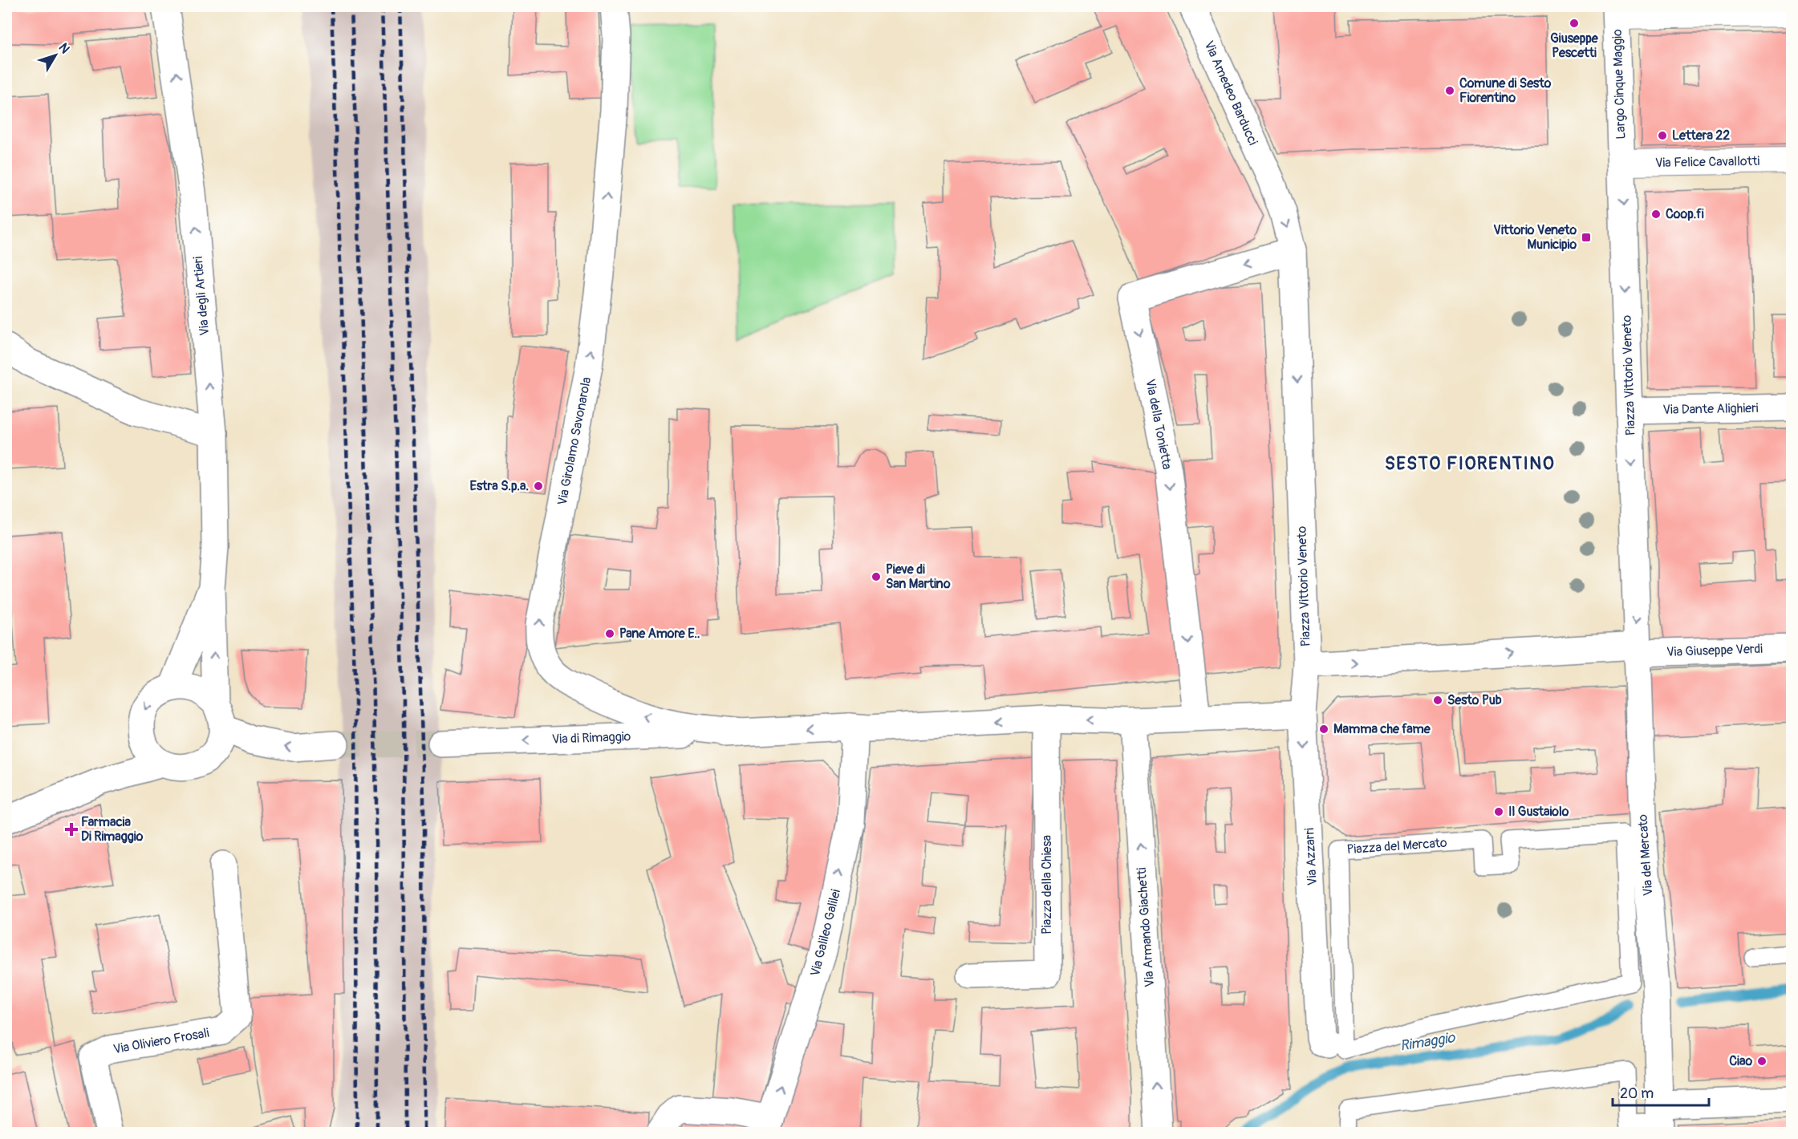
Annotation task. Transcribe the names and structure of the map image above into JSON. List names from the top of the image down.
{
  "streets": {
    "street": [
      "Largo Cinque Maggio",
      "Via Amedeo Barducci",
      "Via Felice Cavallotti",
      "Via degli Artieri",
      "Piazza Vittorio Veneto",
      "Via Dante Alighieri",
      "Via della Tonietta",
      "Via Girolamo Savonarola",
      "Via Giuseppe Verdi",
      "Via di Rimaggio",
      "Via del Mercato",
      "Via Azzarri",
      "Piazza della Chiesa",
      "Via Armando Giachetti",
      "Via Galileo Galilei",
      "Via Oliviero Frosali"
    ],
    "lane": ["Piazza del Mercato"]
  },
  "crossings": [
    ["Largo Cinque Maggio", "Via Felice Cavallotti"],
    ["Largo Cinque Maggio", "Piazza Vittorio Veneto"],
    ["Via Amedeo Barducci", "Piazza Vittorio Veneto"],
    ["Via Felice Cavallotti", "Piazza Vittorio Veneto"],
    ["Piazza Vittorio Veneto", "Via Dante Alighieri"],
    ["Piazza Vittorio Veneto", "Via della Tonietta"],
    ["Piazza Vittorio Veneto", "Via Giuseppe Verdi"],
    ["Piazza Vittorio Veneto", "Via del Mercato"],
    ["Piazza Vittorio Veneto", "Via Azzarri"],
    ["Via Girolamo Savonarola", "Via di Rimaggio"],
    ["Via Giuseppe Verdi", "Via del Mercato"]
  ],
  "one_way": [
    "Via degli Artieri",
    "Via della Tonietta",
    "Via Girolamo Savonarola",
    "Via di Rimaggio",
    "Via Azzarri",
    "Via Armando Giachetti",
    "Via Galileo Galilei"
  ],
  "districts": ["SESTO FIORENTINO"],
  "water": ["Rimaggio"],
  "places": {
    "other": [
      "Giuseppe Pescetti",
      "Comune di Sesto Fiorentino",
      "Lettera 22",
      "Coop.fi",
      "Estra S.p.a.",
      "Pieve di San Martino",
      "Pane Amore E..",
      "Sesto Pub",
      "Mamma che fame",
      "Il Gustaiolo",
      "Ciao"
    ],
    "transit": ["Vittorio Veneto Municipio"],
    "health": ["Farmacia Di Rimaggio"]
  },
  "scale_bar": "20 m",
  "north": "top right"
}
